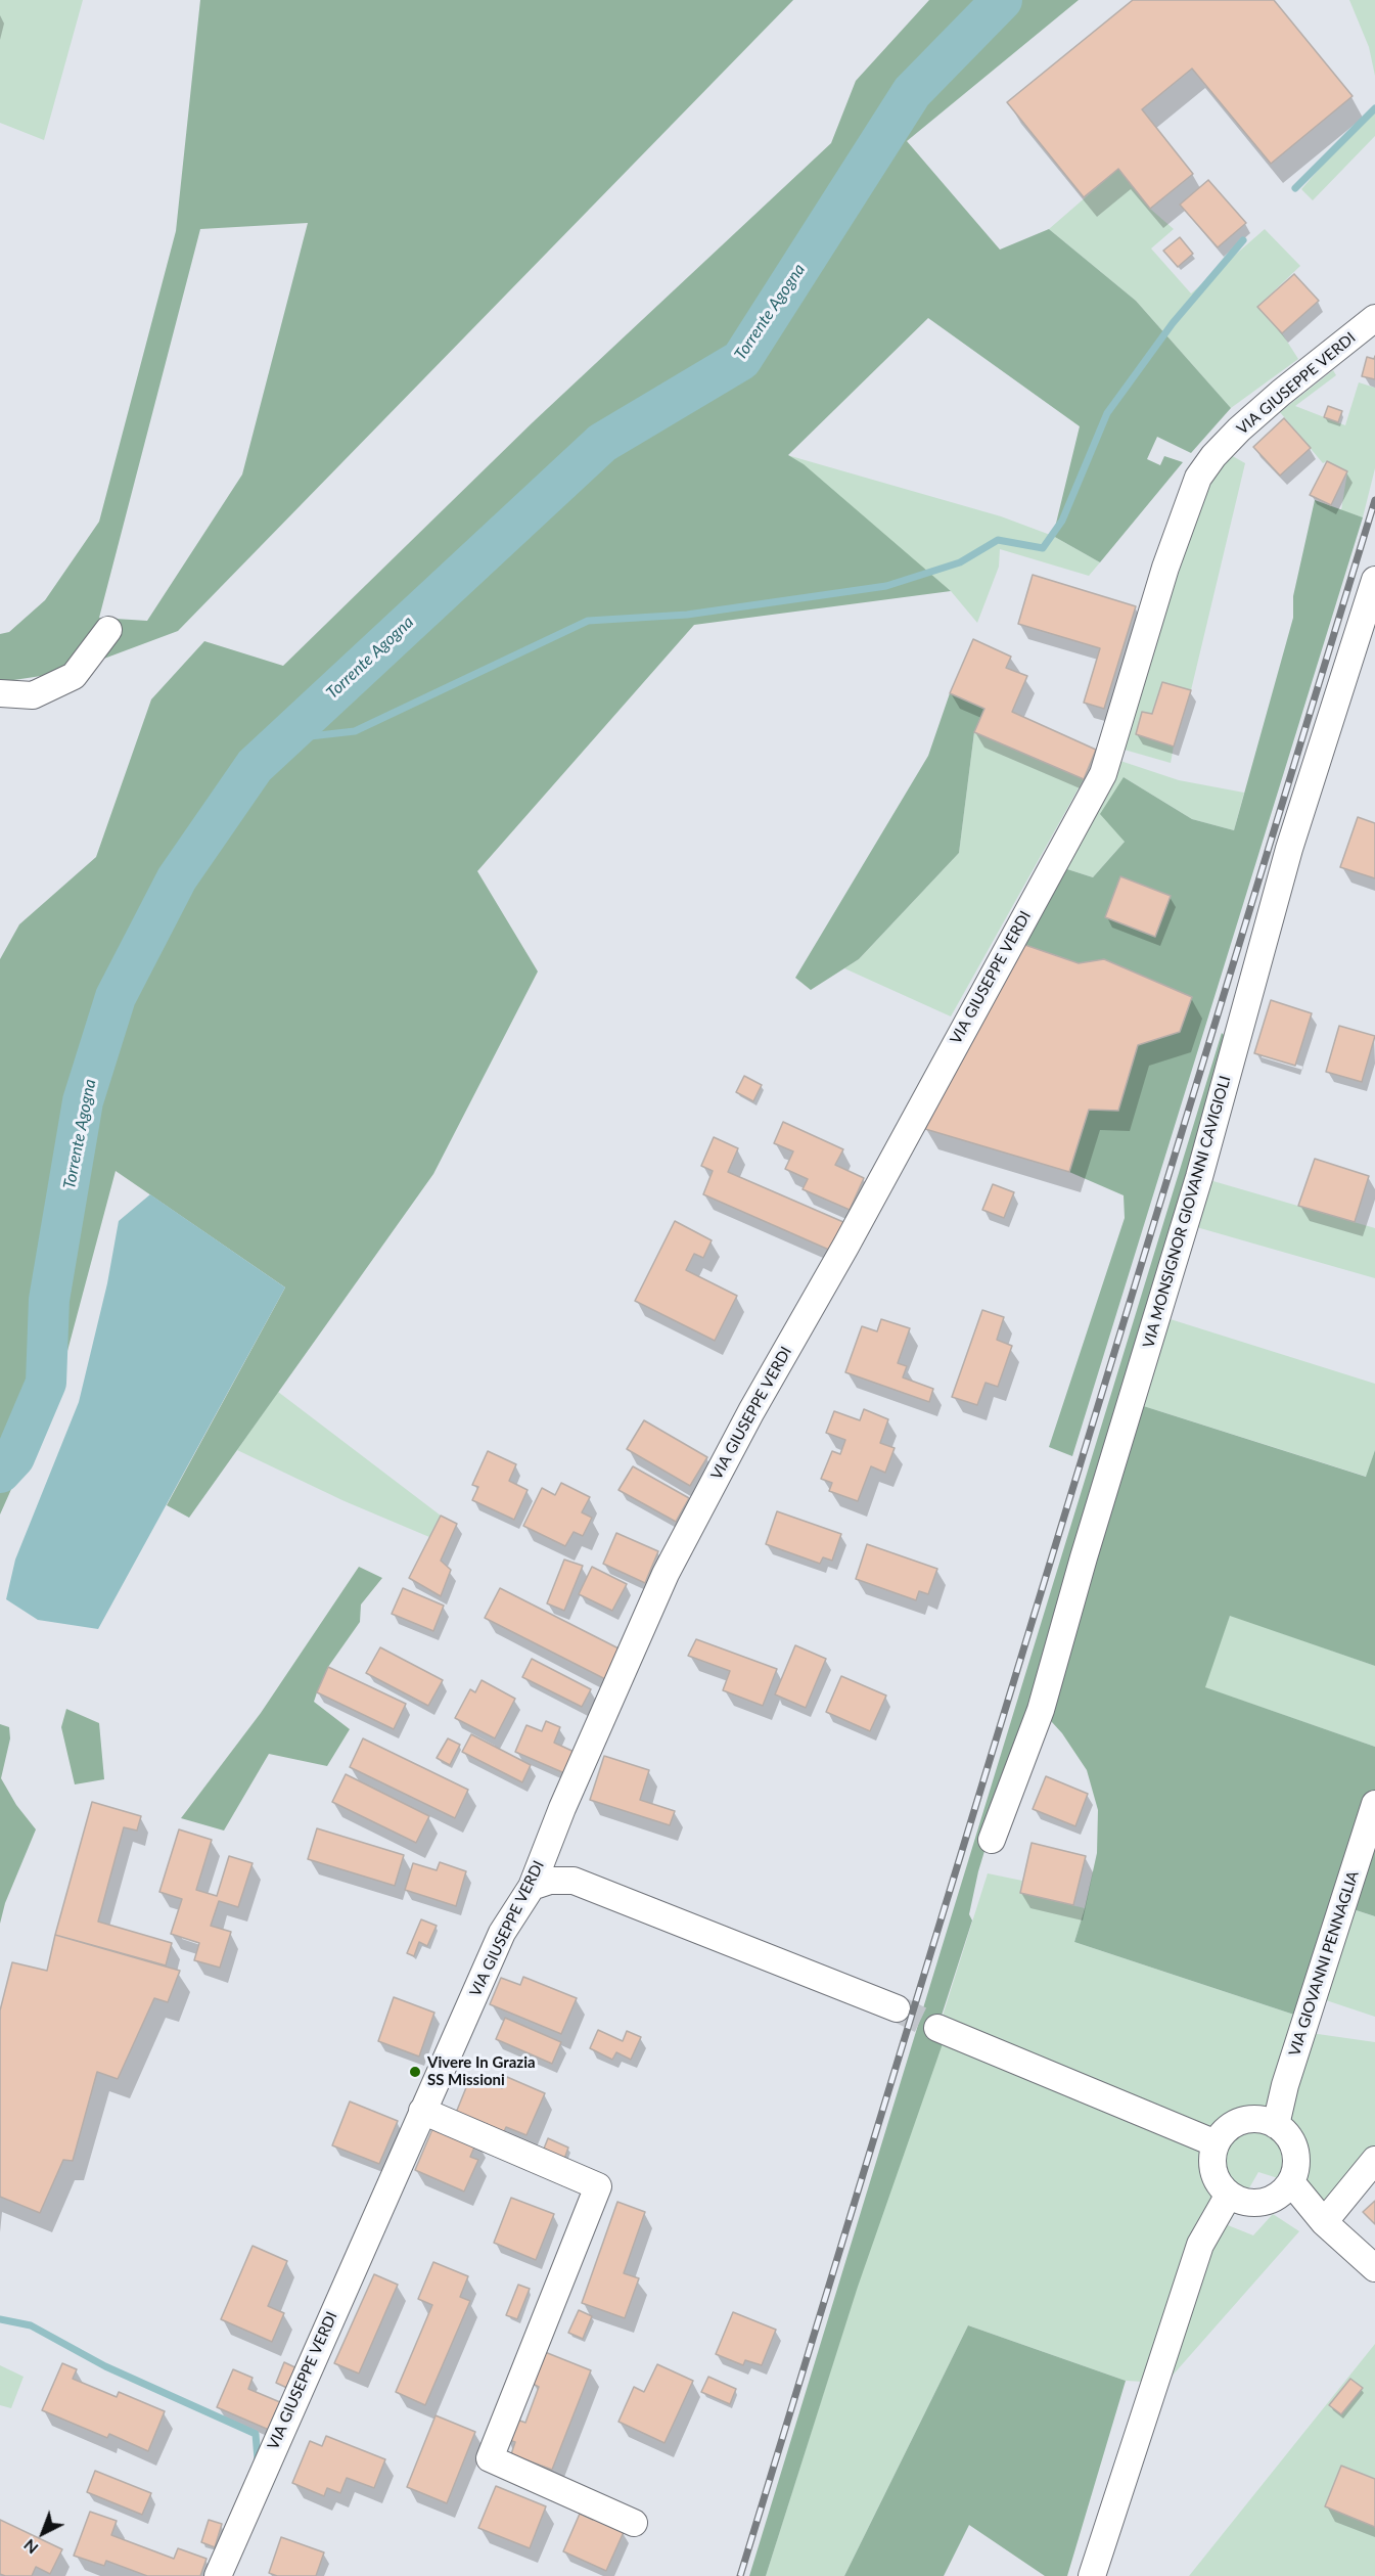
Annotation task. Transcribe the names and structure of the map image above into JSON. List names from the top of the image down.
{
  "streets": {
    "street": ["VIA GIUSEPPE VERDI", "VIA MONSIGNOR GIOVANNI CAVIGIOLI", "VIA GIOVANNI PENNAGLIA"]
  },
  "water": ["Torrente Agogna"],
  "places": ["Vivere In Grazia SS Missioni"],
  "north": "bottom left"
}
